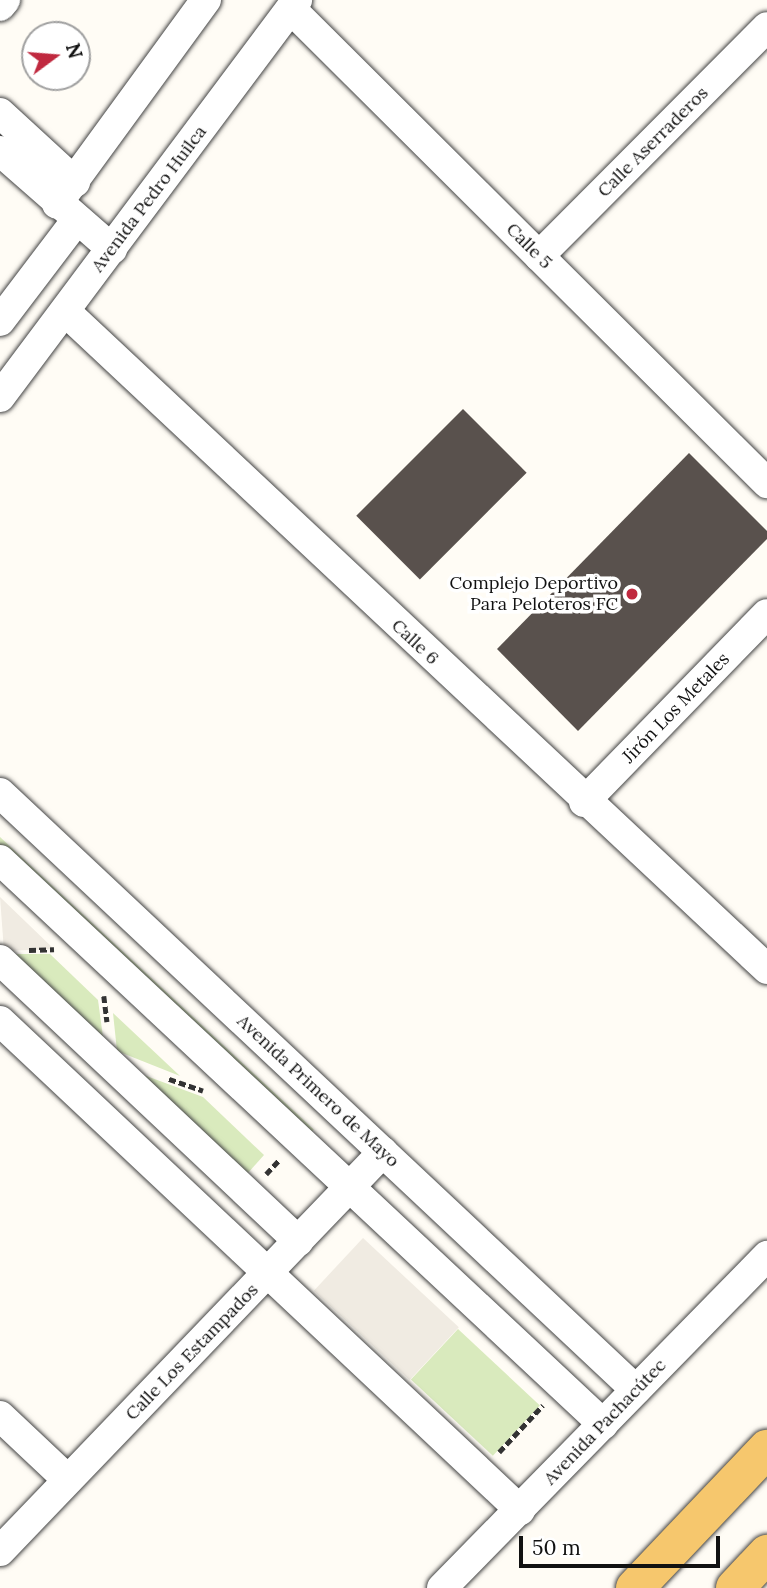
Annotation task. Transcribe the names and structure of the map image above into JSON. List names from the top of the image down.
{
  "streets": {
    "street": [
      "Calle Aserraderos",
      "Avenida Pedro Huilca",
      "Calle 5",
      "Calle 6",
      "Jirón Los Metales",
      "Avenida Primero de Mayo",
      "Calle Los Estampados",
      "Avenida Pachacútec"
    ]
  },
  "crossings": [
    ["Calle Aserraderos", "Calle 5"],
    ["Avenida Pedro Huilca", "Calle 5"],
    ["Avenida Pedro Huilca", "Calle 6"],
    ["Calle 6", "Jirón Los Metales"],
    ["Avenida Primero de Mayo", "Calle Los Estampados"],
    ["Avenida Primero de Mayo", "Avenida Pachacútec"]
  ],
  "places": ["Complejo Deportivo Para Peloteros FC"],
  "scale_bar": "50 m",
  "north": "right"
}
